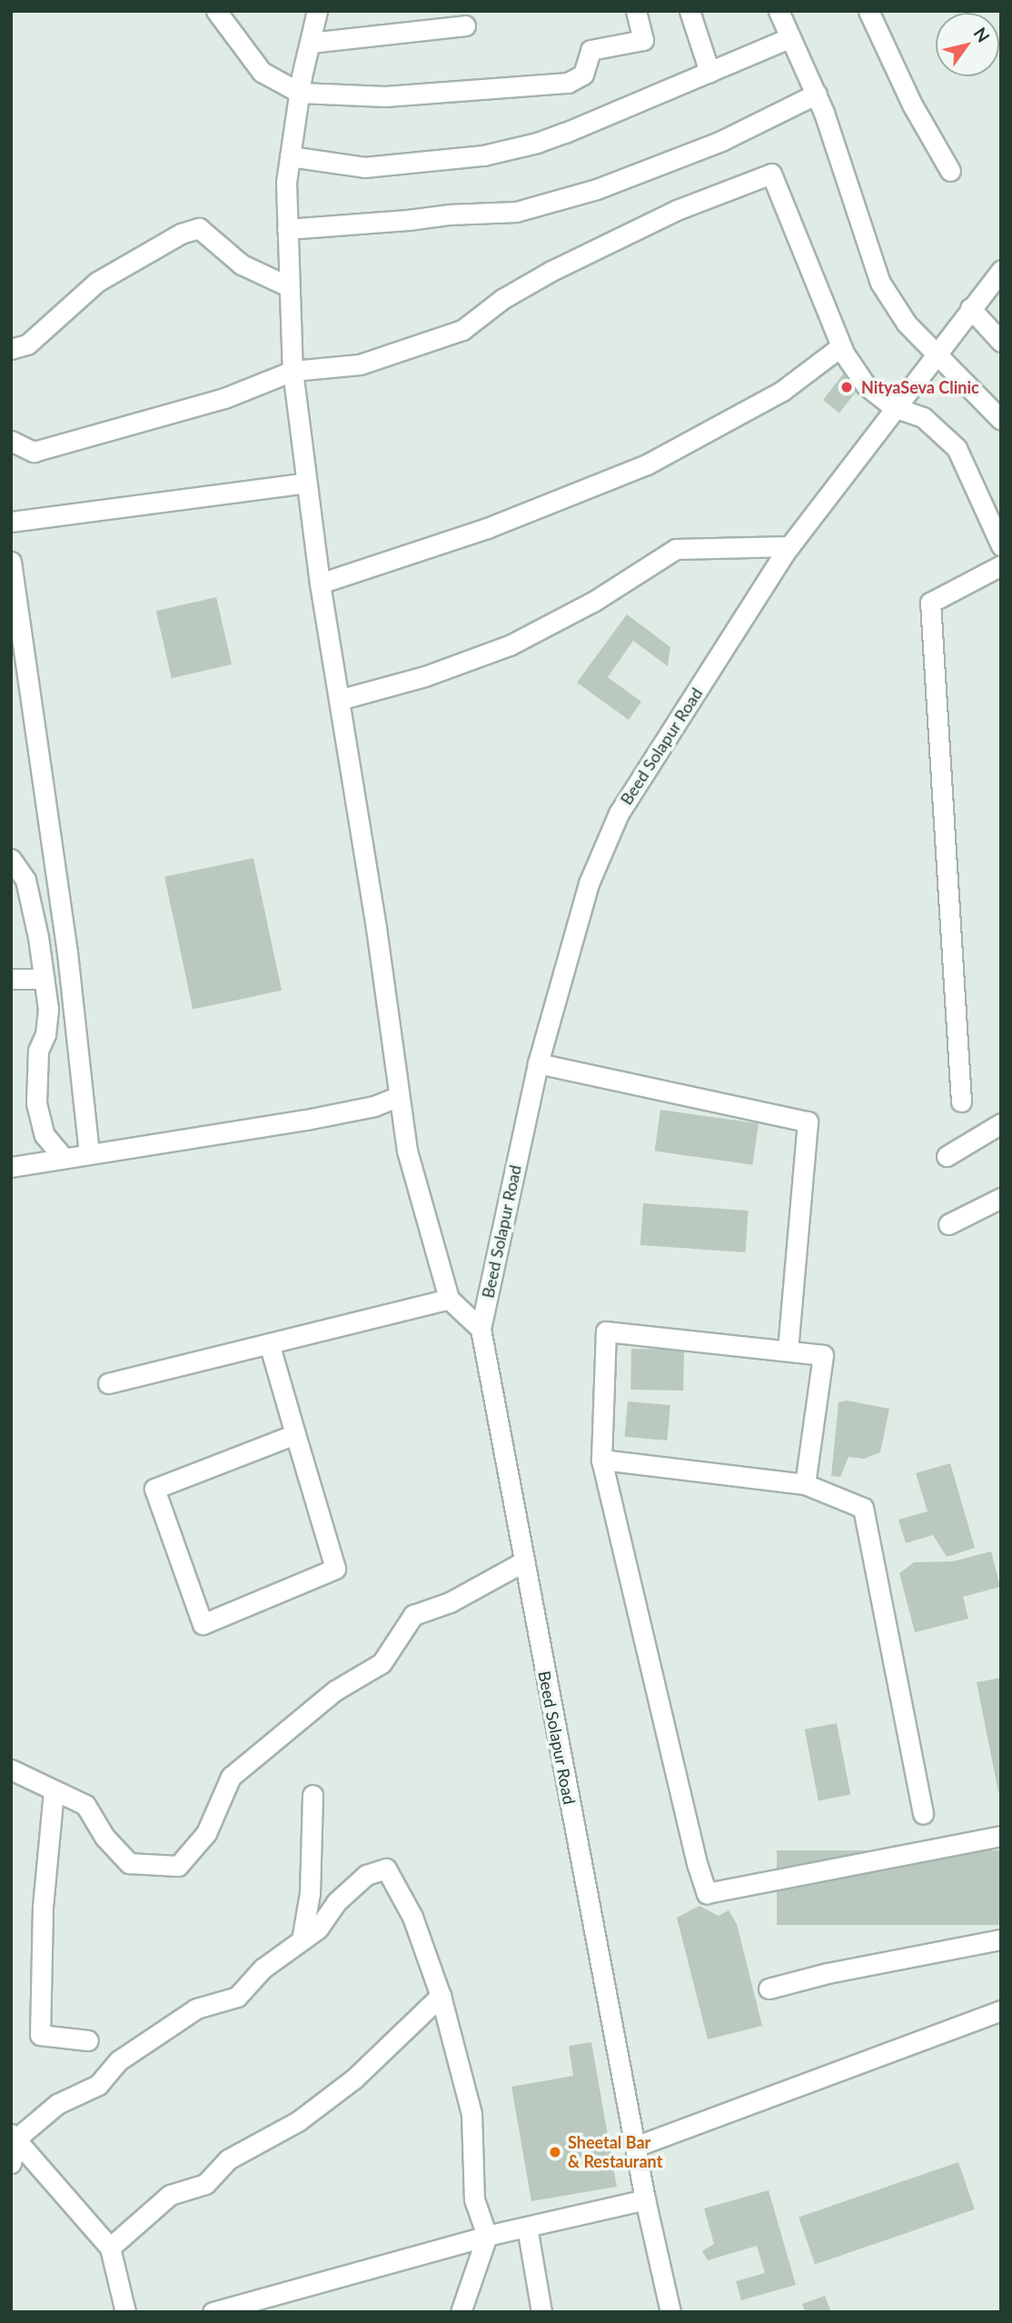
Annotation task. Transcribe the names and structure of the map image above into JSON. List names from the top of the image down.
{
  "streets": {
    "street": ["Beed Solapur Road"]
  },
  "places": ["NityaSeva Clinic", "Sheetal Bar & Restaurant"],
  "north": "top right"
}
